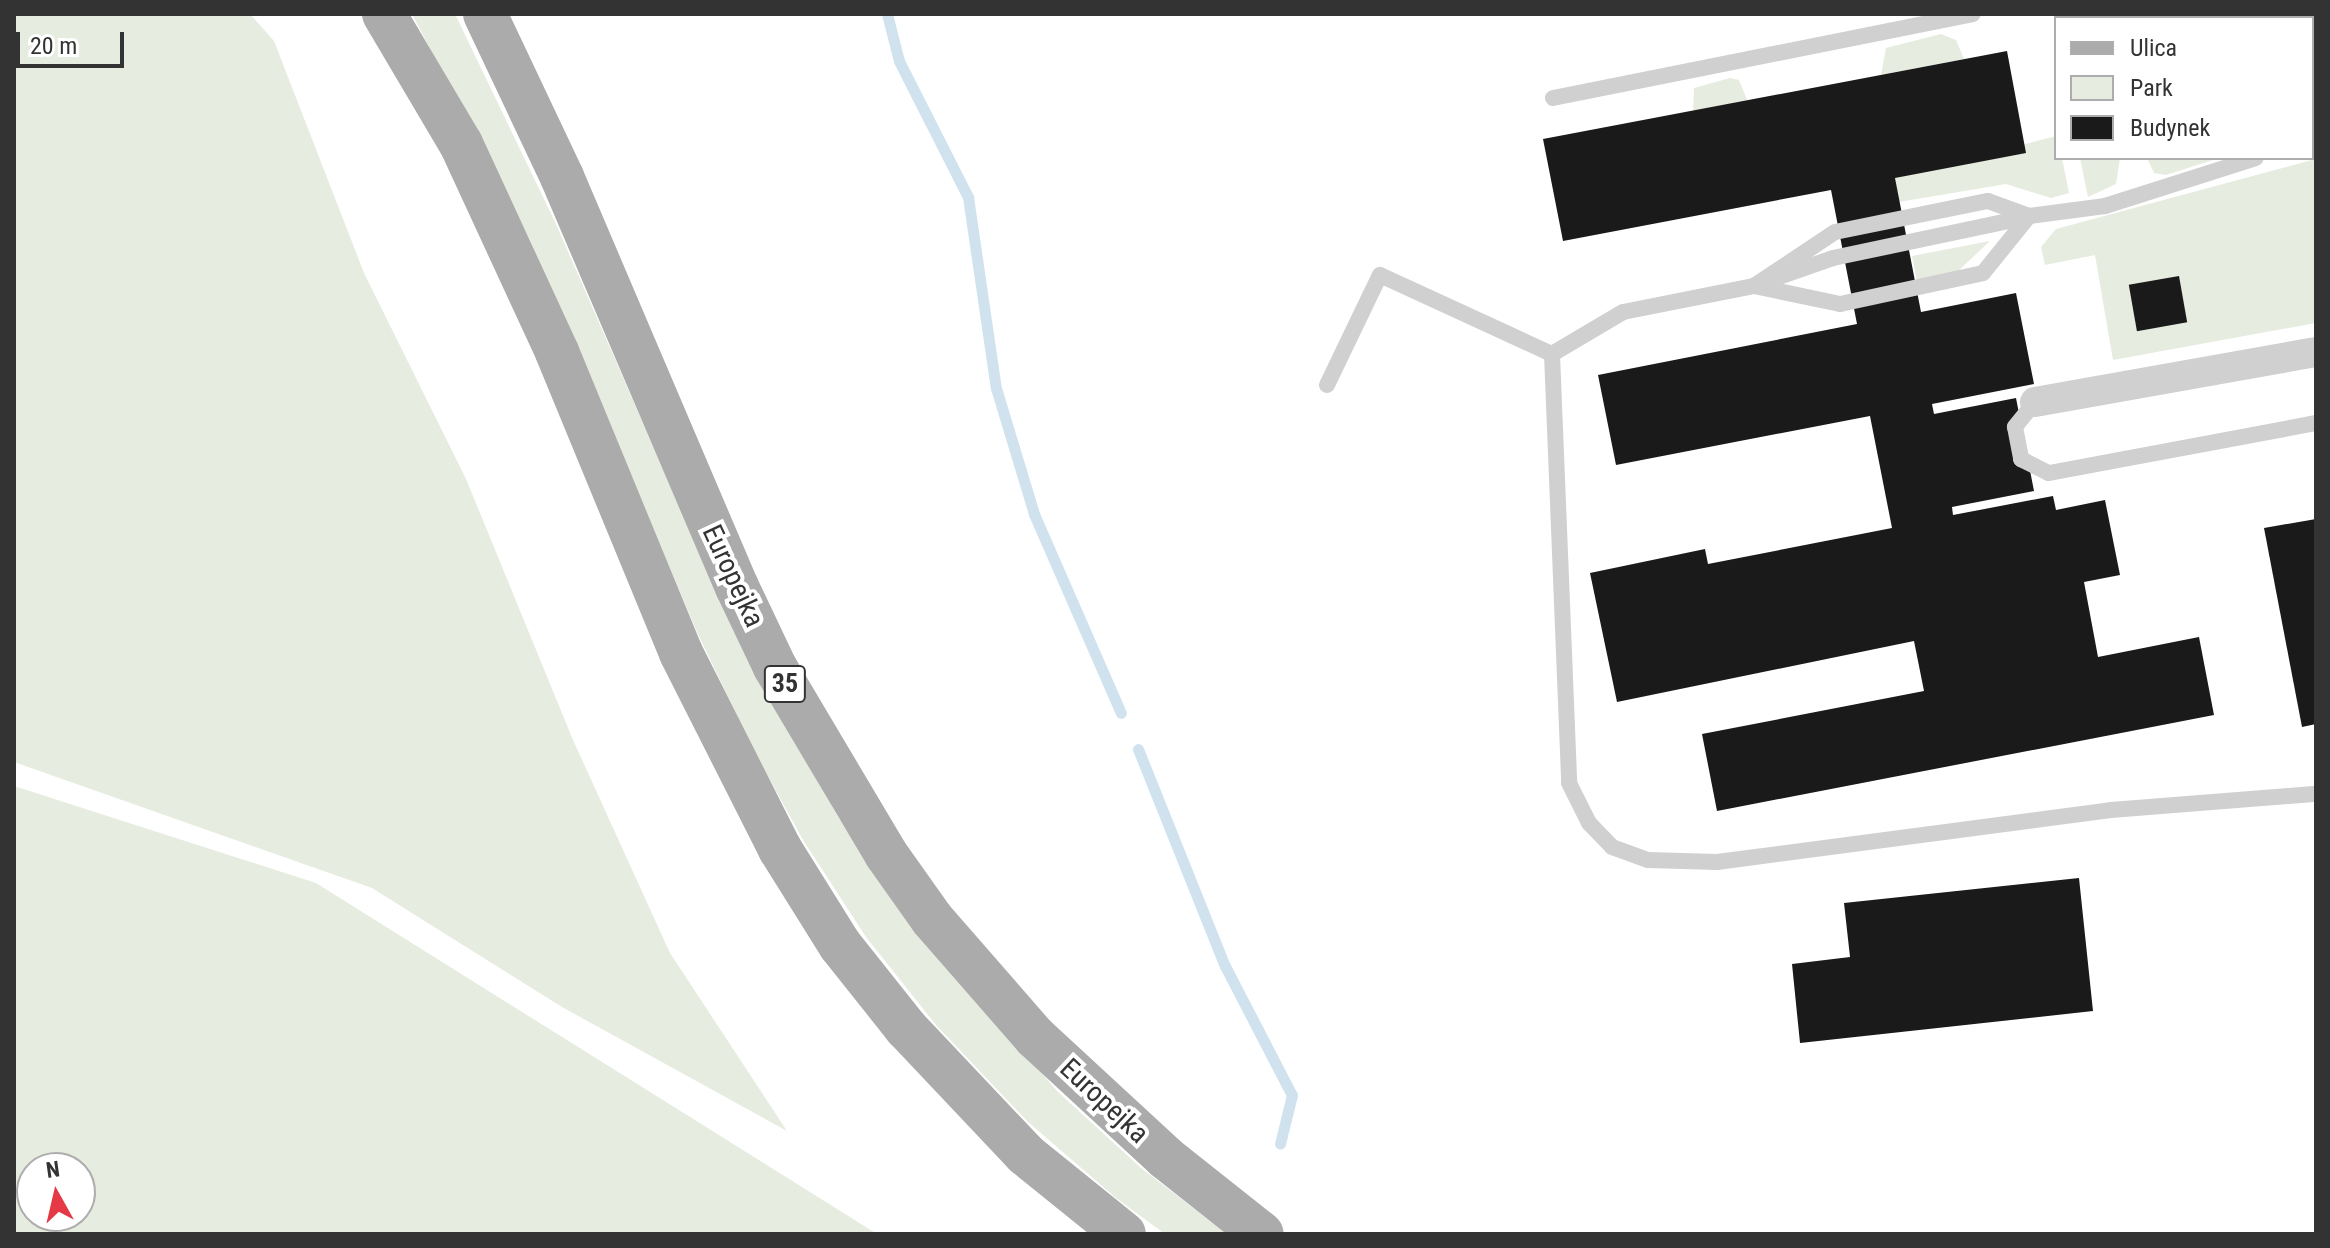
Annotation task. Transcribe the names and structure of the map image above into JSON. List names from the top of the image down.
{
  "streets": {
    "main road": ["Europejka", "35"]
  },
  "legend": ["Ulica", "Park", "Budynek"],
  "scale_bar": "20 m",
  "north": "top"
}
